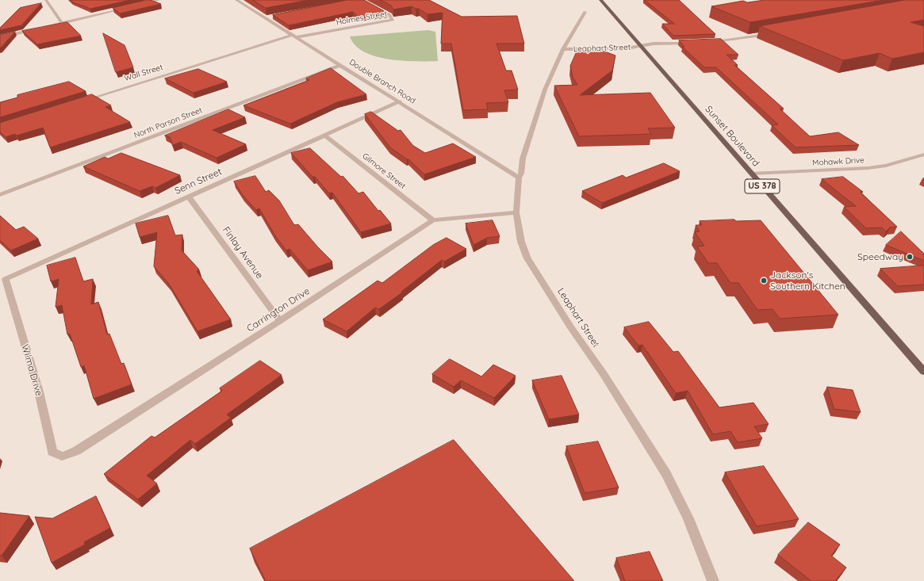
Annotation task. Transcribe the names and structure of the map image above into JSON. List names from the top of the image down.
{
  "streets": {
    "main road": ["Sunset Boulevard", "US 378"],
    "street": [
      "Holmes Street",
      "Leaphart Street",
      "Wall Street",
      "Double Branch Road",
      "North Parson Street",
      "Mohawk Drive",
      "Gilmore Street",
      "Senn Street",
      "Finlay Avenue",
      "Carrington Drive",
      "Wilma Drive"
    ]
  },
  "crossings": [
    ["Holmes Street", "Wall Street"],
    ["Holmes Street", "Double Branch Road"],
    ["Leaphart Street", "Double Branch Road"],
    ["Leaphart Street", "Sunset Boulevard"],
    ["Leaphart Street", "Carrington Drive"],
    ["Wall Street", "Double Branch Road"],
    ["Double Branch Road", "North Parson Street"],
    ["Double Branch Road", "Senn Street"],
    ["Sunset Boulevard", "Mohawk Drive"],
    ["Gilmore Street", "Senn Street"],
    ["Gilmore Street", "Carrington Drive"],
    ["Senn Street", "Finlay Avenue"],
    ["Senn Street", "Wilma Drive"],
    ["Finlay Avenue", "Carrington Drive"],
    ["Carrington Drive", "Wilma Drive"]
  ],
  "places": ["Speedway", "Jackson's Southern Kitchen"]
}
